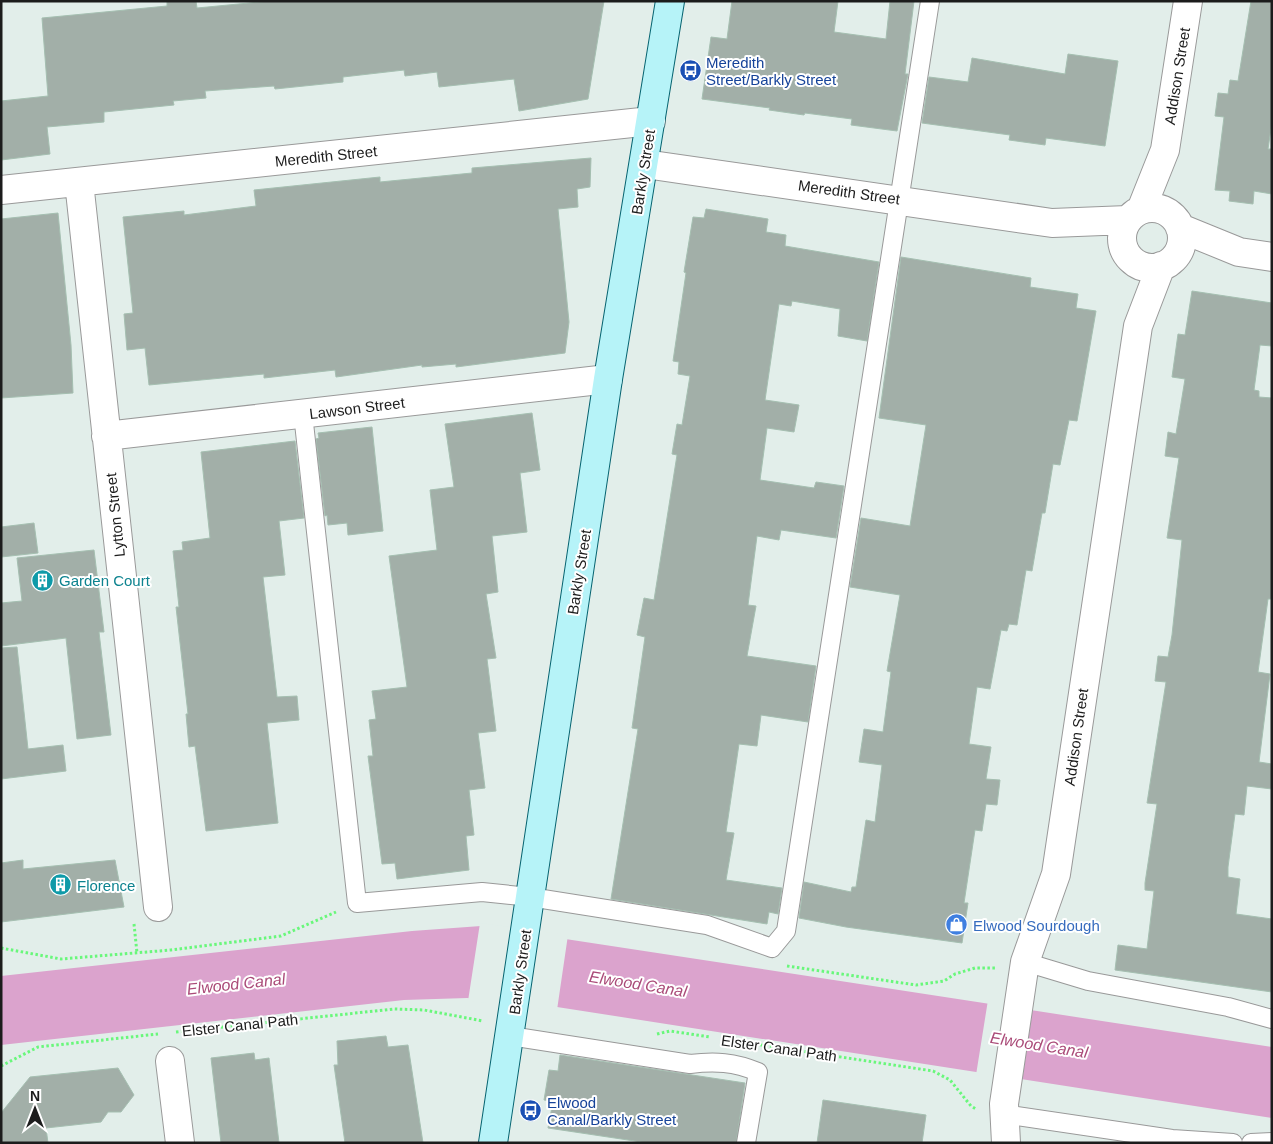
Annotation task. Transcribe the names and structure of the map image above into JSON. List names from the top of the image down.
{
  "streets": {
    "main road": ["Barkly Street"],
    "street": [
      "Addison Street",
      "Meredith Street",
      "Lawson Street",
      "Lytton Street"
    ],
    "path": ["Elster Canal Path"]
  },
  "crossings": [
    ["Addison Street", "Meredith Street"],
    ["Addison Street", "Elster Canal Path"],
    ["Meredith Street", "Barkly Street"],
    ["Meredith Street", "Lytton Street"],
    ["Barkly Street", "Lawson Street"],
    ["Lawson Street", "Lytton Street"]
  ],
  "water": ["Elwood Canal"],
  "places": {
    "bus stop": ["Meredith Street/Barkly Street", "Elwood Canal/Barkly Street"],
    "building": ["Garden Court", "Florence"],
    "shop": ["Elwood Sourdough"]
  },
  "north": "top"
}
